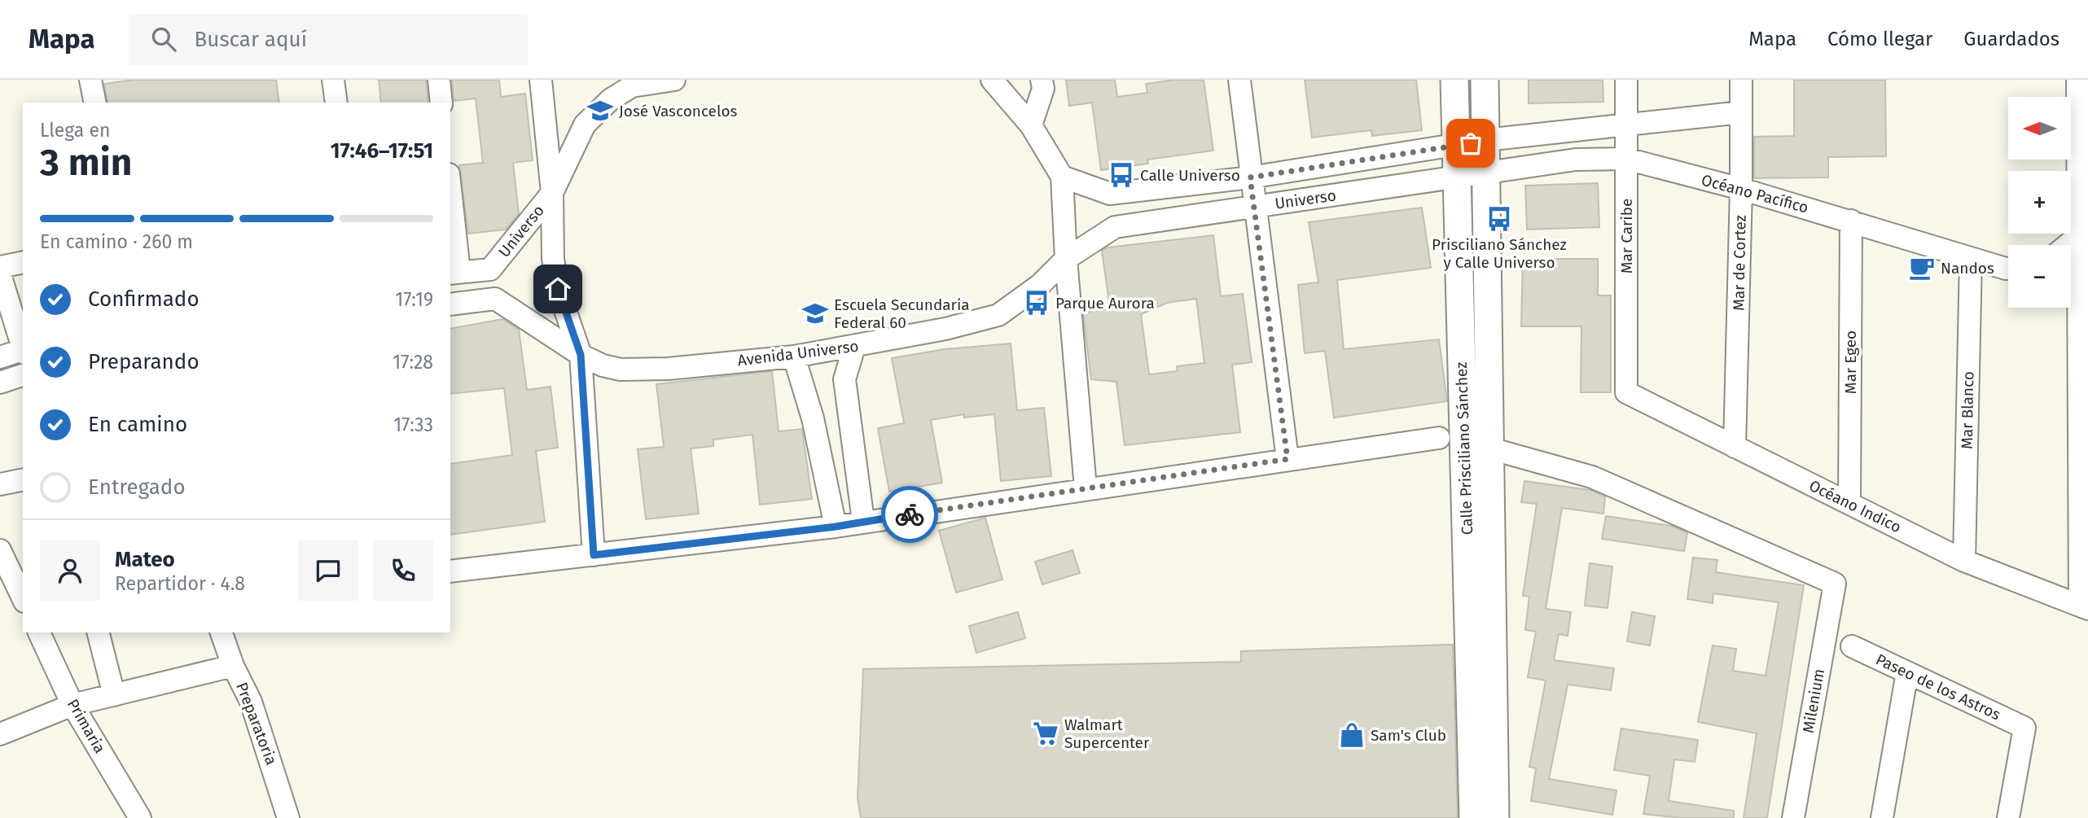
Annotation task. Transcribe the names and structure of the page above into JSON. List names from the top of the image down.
{
  "streets": {
    "main road": ["Calle Prisciliano Sánchez"],
    "street": [
      "Océano Pacífico",
      "Universo",
      "Mar Caribe",
      "Mar de Cortez",
      "Avenida Universo",
      "Mar Egeo",
      "Mar Blanco",
      "Océano Indico",
      "Paseo de los Astros",
      "Milenium",
      "Preparatoria",
      "Primaria"
    ]
  },
  "crossings": [
    ["Océano Pacífico", "Universo"],
    ["Océano Pacífico", "Mar Caribe"],
    ["Océano Pacífico", "Mar de Cortez"],
    ["Océano Pacífico", "Mar Egeo"],
    ["Océano Pacífico", "Mar Blanco"],
    ["Océano Pacífico", "Calle Prisciliano Sánchez"],
    ["Universo", "Avenida Universo"],
    ["Universo", "Calle Prisciliano Sánchez"],
    ["Mar Caribe", "Océano Indico"],
    ["Mar de Cortez", "Océano Indico"],
    ["Mar Egeo", "Océano Indico"],
    ["Mar Blanco", "Océano Indico"],
    ["Calle Prisciliano Sánchez", "Milenium"]
  ],
  "places": {
    "school or university": ["José Vasconcelos", "Escuela Secundaria Federal 60"],
    "bus stop": ["Calle Universo", "Prisciliano Sánchez y Calle Universo", "Parque Aurora"],
    "cafe": ["Nandos"],
    "supermarket": ["Walmart Supercenter"],
    "shop": ["Sam's Club"]
  },
  "north": "left",
  "page": {
    "header": "Mapa",
    "search": "Buscar aquí",
    "nav": ["Mapa", "Cómo llegar", "Guardados"],
    "map_buttons": ["+", "−"],
    "heading": ["3 min", "Llega en", "17:46–17:51"],
    "panel": ["Mateo", "Repartidor · 4.8"],
    "bar": "En camino · 260 m",
    "list": [
      ["Confirmado", "17:19"],
      ["Preparando", "17:28"],
      ["En camino", "17:33"],
      "Entregado"
    ]
  }
}
